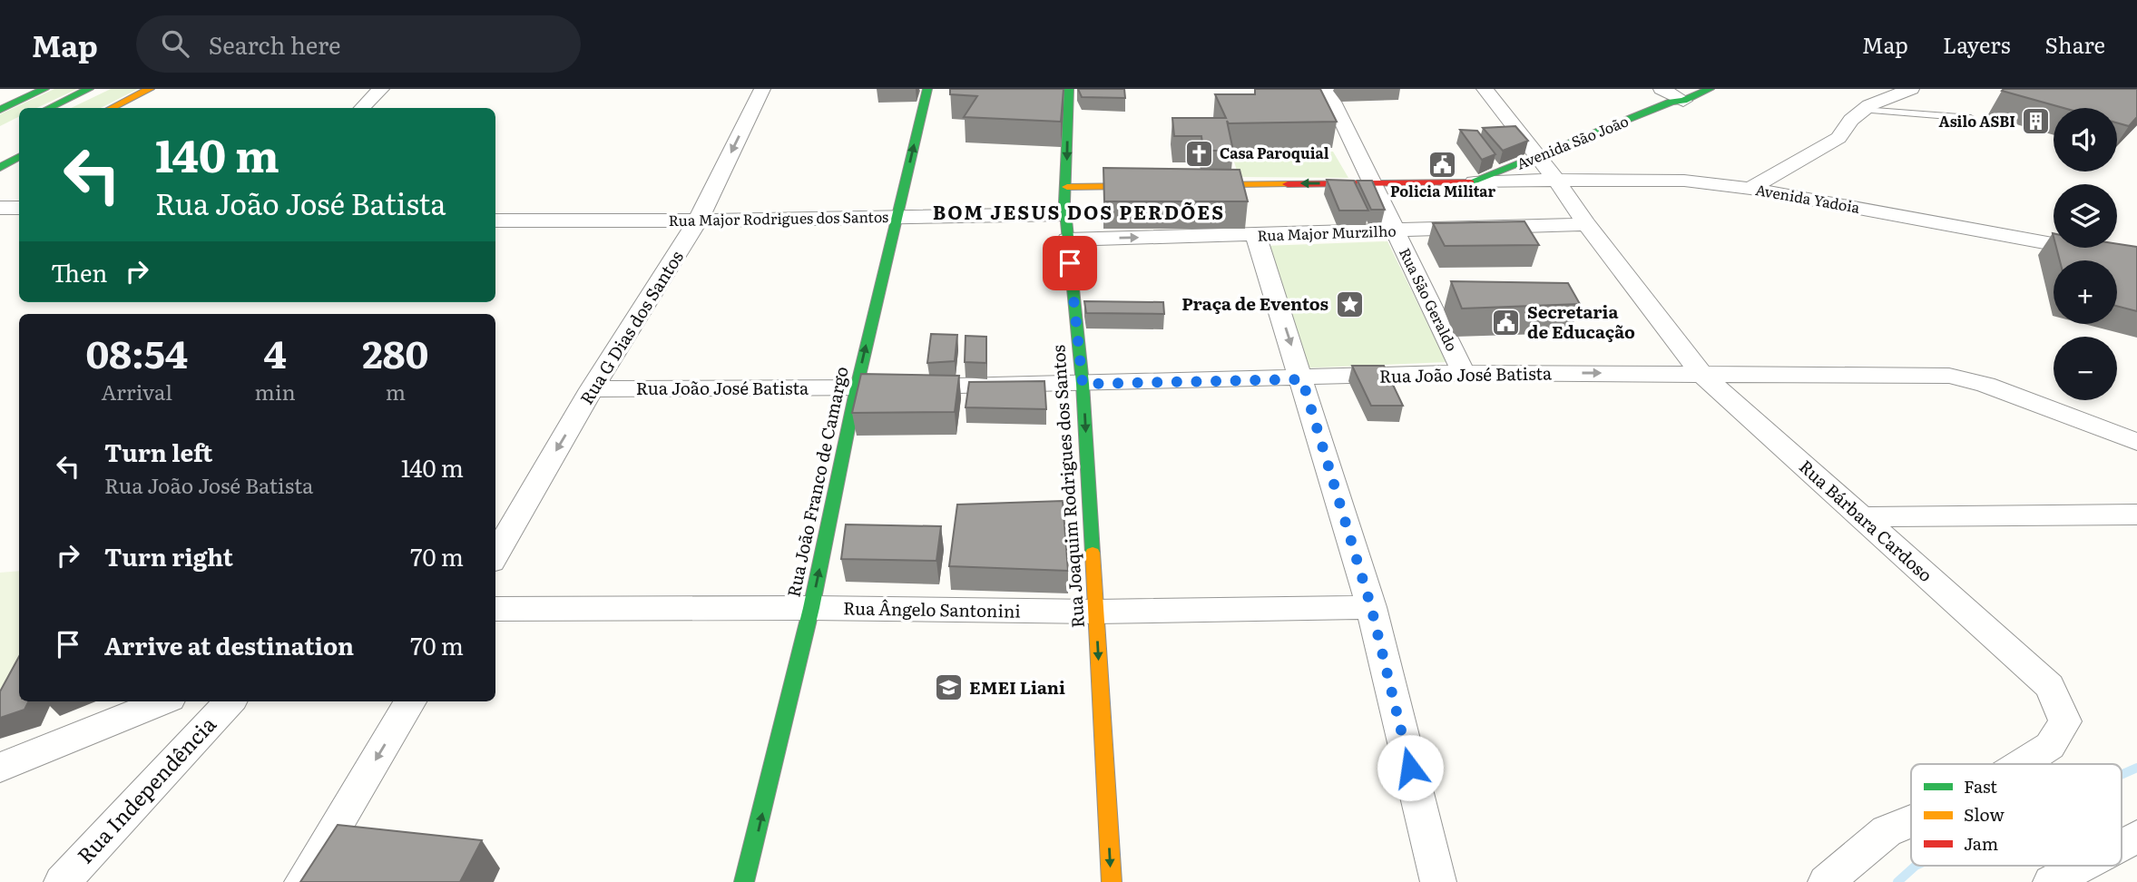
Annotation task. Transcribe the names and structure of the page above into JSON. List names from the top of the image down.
{
  "streets": {
    "main road": ["Avenida São João", "Rua João Franco de Camargo", "Rua Joaquim Rodrigues dos Santos"],
    "street": [
      "Avenida Yadoia",
      "Rua Major Rodrigues dos Santos",
      "Rua Major Murzilho",
      "Rua São Geraldo",
      "Rua G Dias dos Santos",
      "Rua João José Batista",
      "Rua Bárbara Cardoso",
      "Rua Ângelo Santonini",
      "Rua Independência"
    ]
  },
  "crossings": [
    ["Avenida São João", "Avenida Yadoia"],
    ["Avenida São João", "Rua Bárbara Cardoso"],
    ["Avenida Yadoia", "Rua Bárbara Cardoso"],
    ["Rua Major Rodrigues dos Santos", "Rua G Dias dos Santos"],
    ["Rua Major Rodrigues dos Santos", "Rua João Franco de Camargo"],
    ["Rua Major Rodrigues dos Santos", "Rua Joaquim Rodrigues dos Santos"],
    ["Rua Major Murzilho", "Rua São Geraldo"],
    ["Rua Major Murzilho", "Rua Joaquim Rodrigues dos Santos"],
    ["Rua Major Murzilho", "Rua Bárbara Cardoso"],
    ["Rua São Geraldo", "Rua João José Batista"],
    ["Rua G Dias dos Santos", "Rua João José Batista"],
    ["Rua João José Batista", "Rua João Franco de Camargo"],
    ["Rua João José Batista", "Rua Joaquim Rodrigues dos Santos"],
    ["Rua João José Batista", "Rua Bárbara Cardoso"],
    ["Rua João Franco de Camargo", "Rua Ângelo Santonini"],
    ["Rua Joaquim Rodrigues dos Santos", "Rua Ângelo Santonini"]
  ],
  "one_way": [
    "Rua Major Murzilho",
    "Rua G Dias dos Santos",
    "Rua João Franco de Camargo",
    "Rua Joaquim Rodrigues dos Santos"
  ],
  "districts": ["BOM JESUS DOS PERDÕES"],
  "places": {
    "building": ["Asilo ASBI"],
    "church": ["Casa Paroquial"],
    "public building": ["Policia Militar", "Secretaria de Educação"],
    "place": ["Praça de Eventos"],
    "school or university": ["EMEI Liani"]
  },
  "legend": ["Fast", "Slow", "Jam"],
  "page": {
    "header": "Map",
    "search": "Search here",
    "nav": ["Map", "Layers", "Share"],
    "map_buttons": ["+", "−"],
    "turn": ["140 m", "Rua João José Batista"],
    "then": "Then",
    "eta": [
      "08:54",
      "Arrival",
      "4",
      "min",
      "280",
      "m"
    ],
    "list": [
      {
        "name": "Turn left",
        "note": "Rua João José Batista",
        "value": "140 m"
      },
      {
        "name": "Turn right",
        "value": "70 m"
      },
      {
        "name": "Arrive at destination",
        "value": "70 m"
      }
    ]
  }
}
